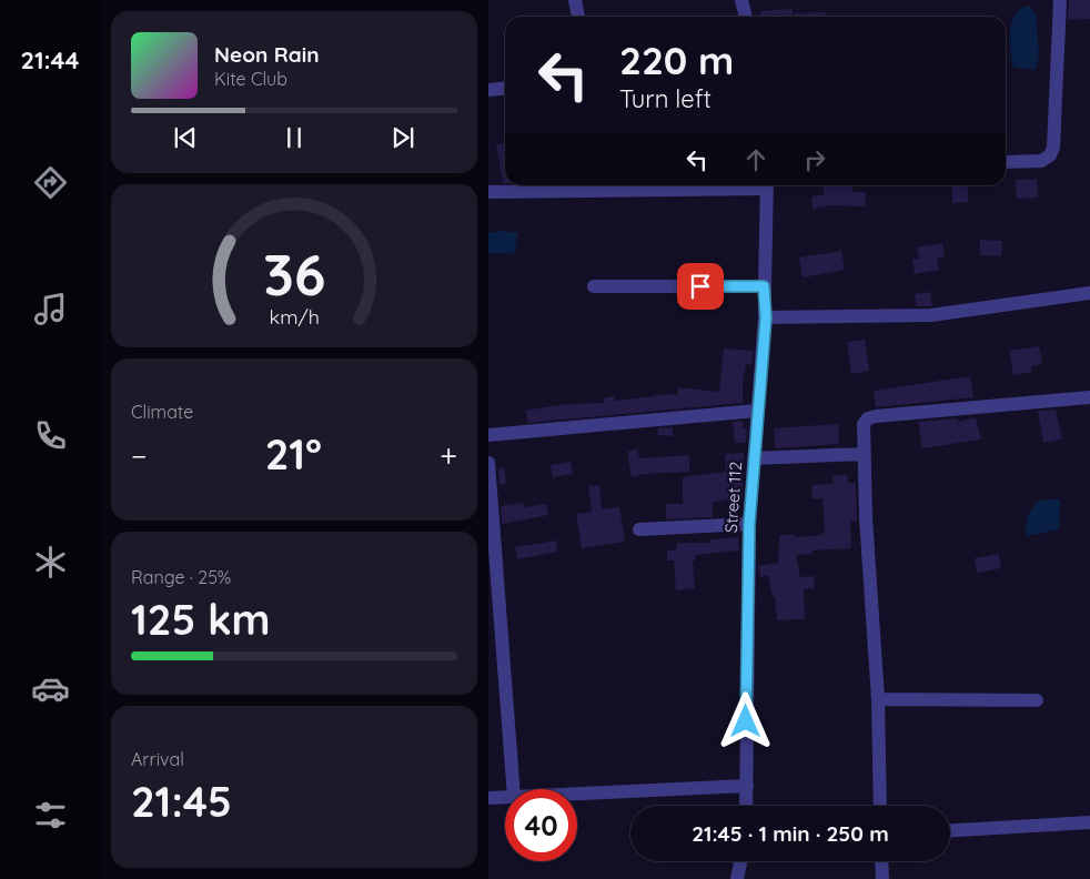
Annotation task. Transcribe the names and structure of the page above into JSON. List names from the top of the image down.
{
  "streets": {
    "street": ["Street 112"]
  },
  "page": {
    "tabs": "21:44",
    "turn": ["220 m", "Turn left"],
    "song": ["Neon Rain", "Kite Club"],
    "tile": [
      "Climate",
      ["Range · 25%", "125 km"],
      ["Arrival", "21:45"]
    ],
    "heat": ["−", "21°", "+"],
    "limit": "40",
    "trip": "21:45 · 1 min · 250 m",
    "gauge": ["36", "km/h"]
  }
}
